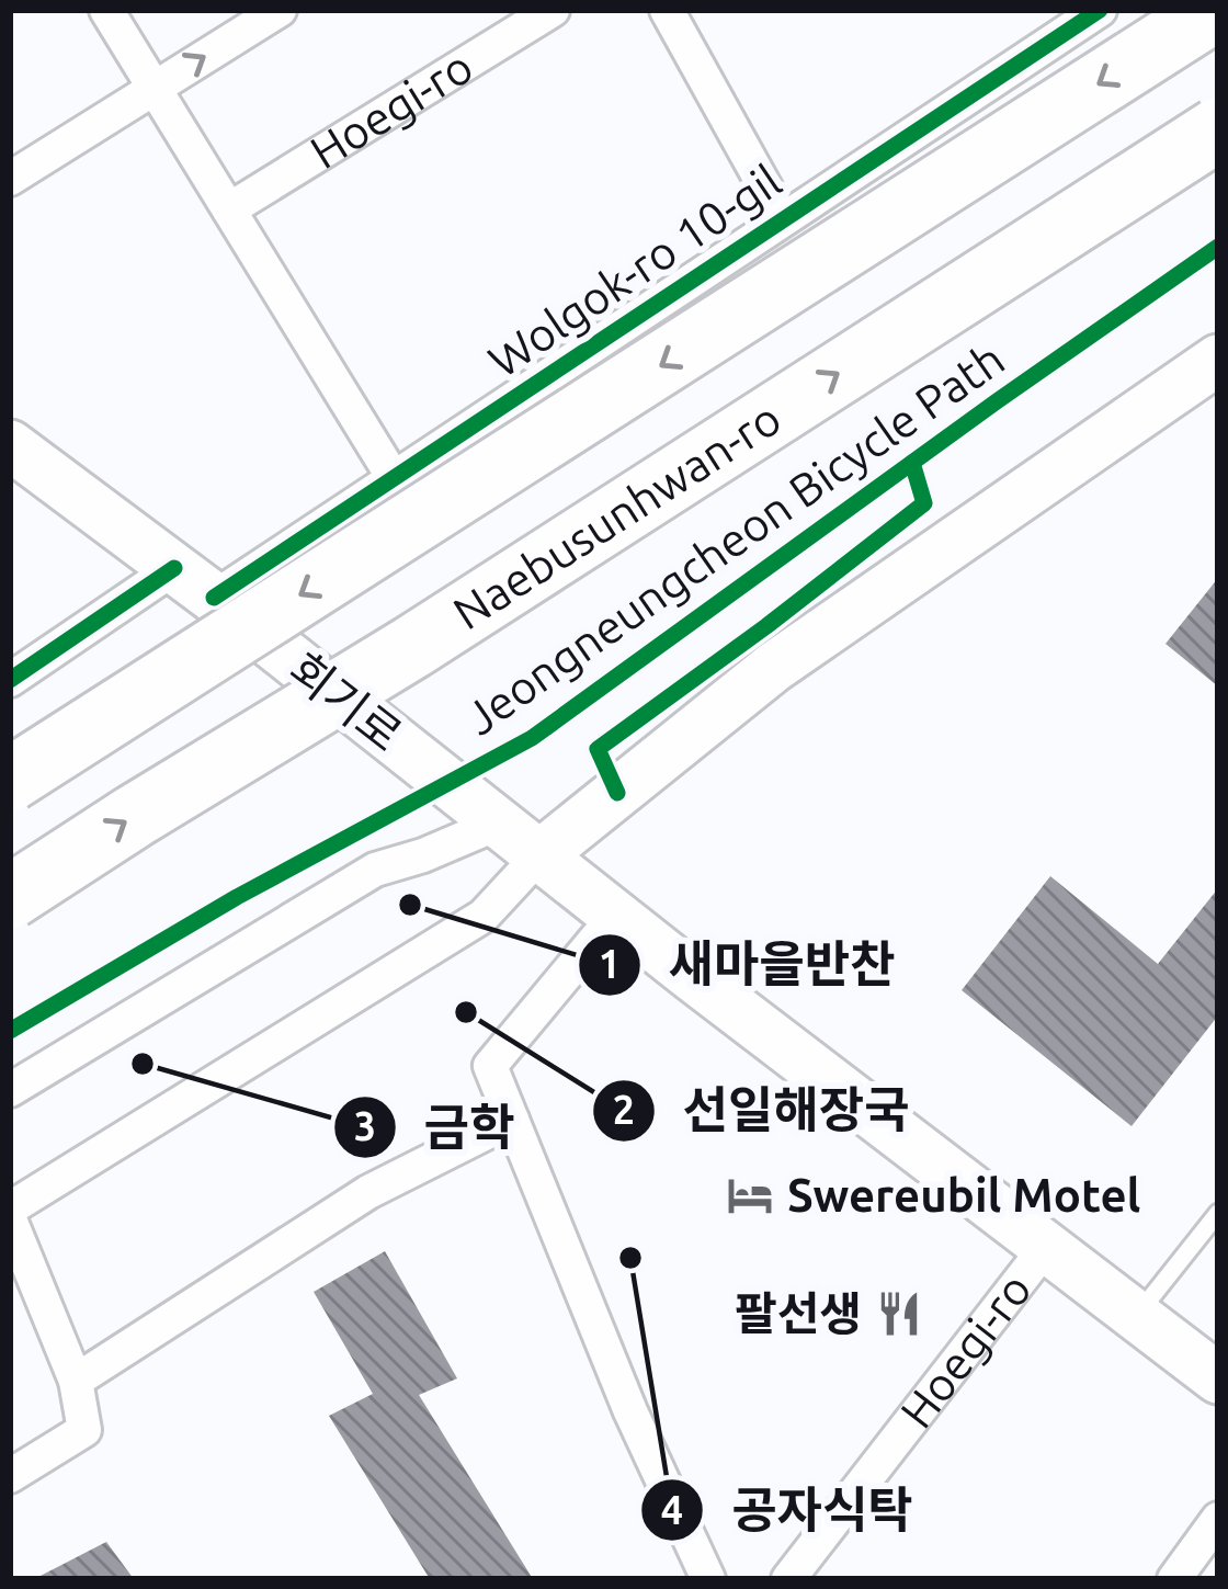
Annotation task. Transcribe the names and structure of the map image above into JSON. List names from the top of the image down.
{
  "streets": {
    "highway": ["Naebusunhwan-ro"],
    "main road": ["Hoegi-ro", "회기로"],
    "street": ["Wolgok-ro 10-gil"],
    "cycle path": ["Jeongneungcheon Bicycle Path"]
  },
  "crossings": [
    ["Hoegi-ro", "회기로"],
    ["Wolgok-ro 10-gil", "회기로"]
  ],
  "places": {
    "other": [
      "새마을반찬",
      "선일해장국",
      "금학",
      "공자식탁"
    ],
    "hotel": ["Swereubil Motel"],
    "restaurant": ["팔선생"]
  }
}
